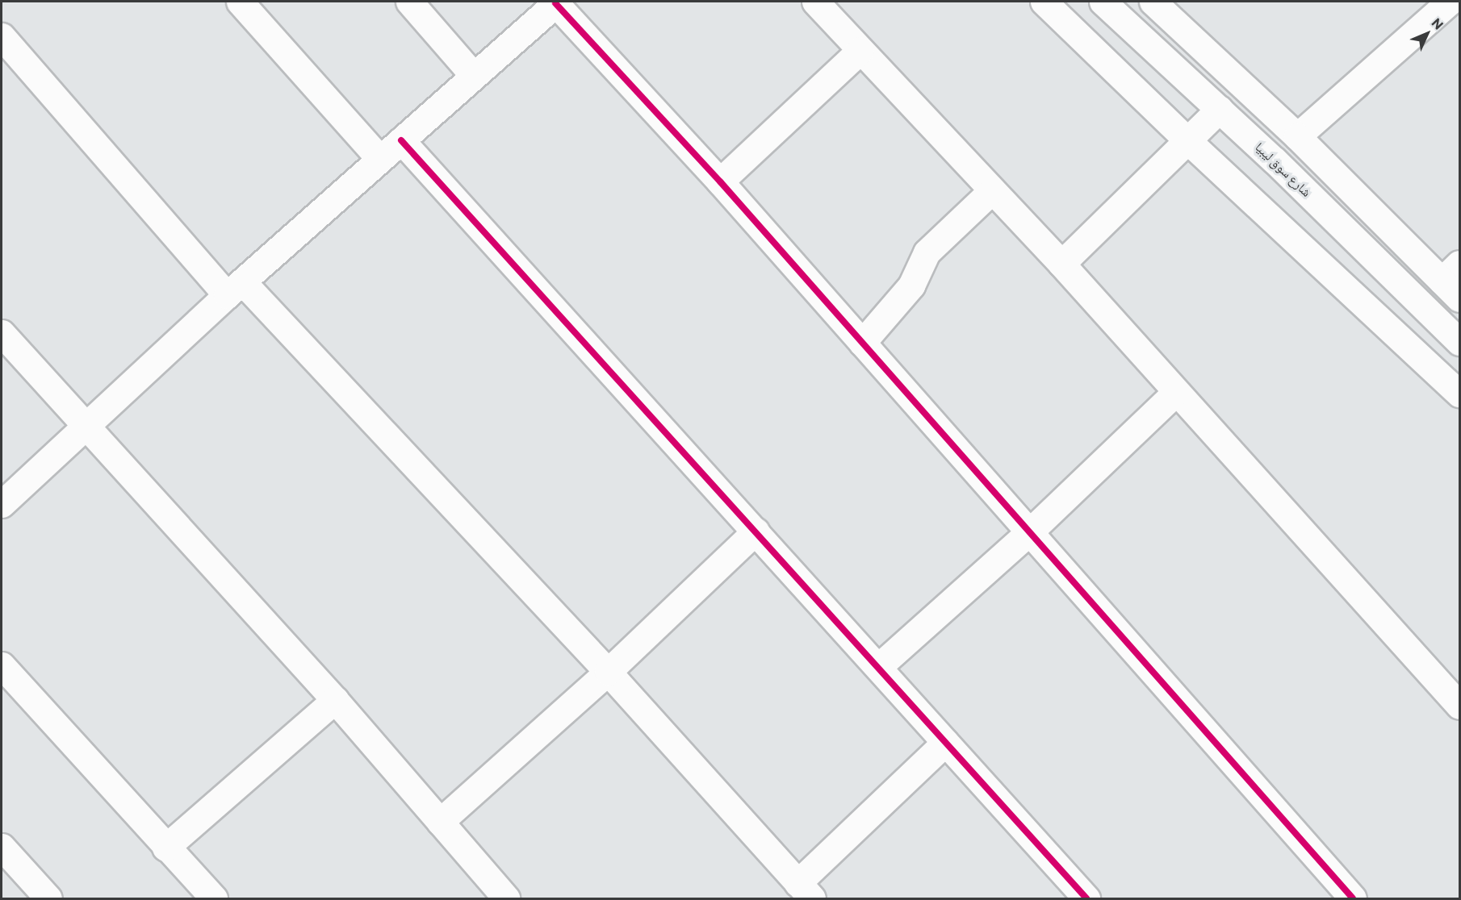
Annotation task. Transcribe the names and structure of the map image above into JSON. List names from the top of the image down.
{
  "streets": {
    "street": ["شارع سوق ليبيا"]
  },
  "north": "top right"
}
